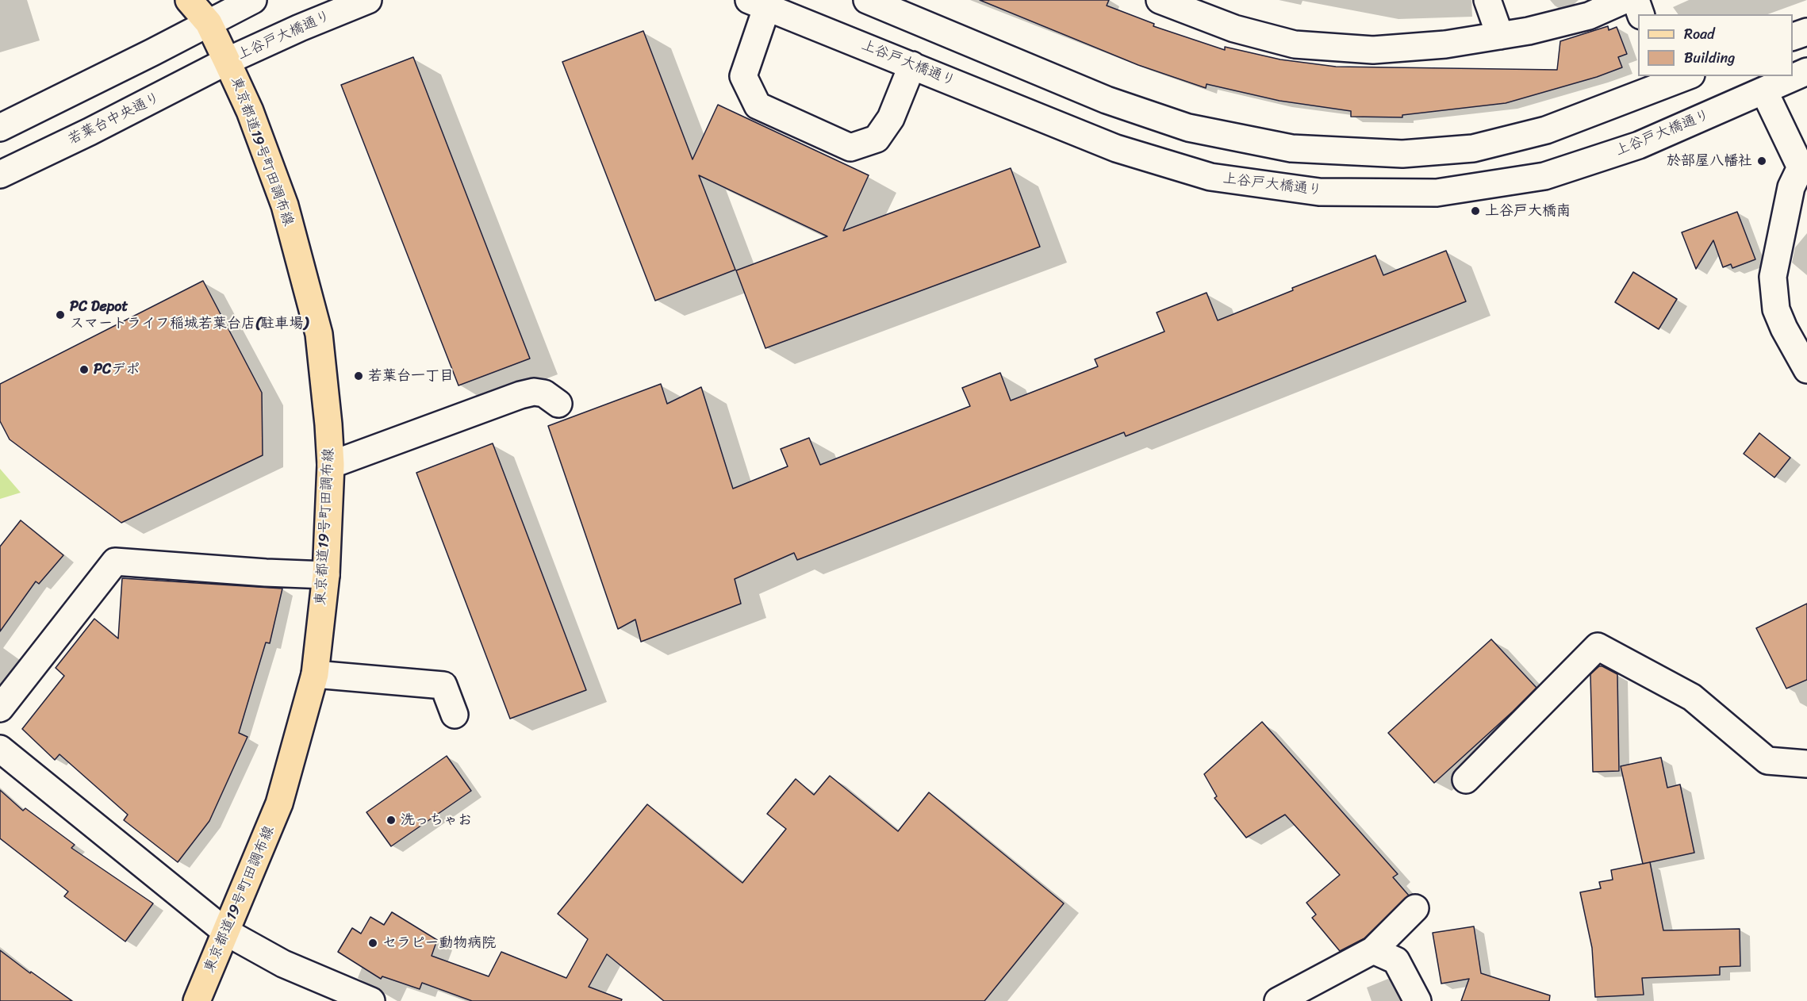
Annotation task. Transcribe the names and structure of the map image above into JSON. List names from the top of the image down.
{
  "streets": {
    "main road": ["東京都道19号町田調布線"],
    "street": ["上谷戸大橋通り", "若葉台中央通り"]
  },
  "crossings": [
    ["上谷戸大橋通り", "若葉台中央通り"],
    ["上谷戸大橋通り", "東京都道19号町田調布線"],
    ["若葉台中央通り", "東京都道19号町田調布線"]
  ],
  "places": [
    "於部屋八幡社",
    "上谷戸大橋南",
    "PC Depot スマートライフ稲城若葉台店(駐車場)",
    "PCデポ",
    "若葉台一丁目",
    "洗っちゃお",
    "セラピー動物病院"
  ],
  "legend": ["Road", "Building"]
}
